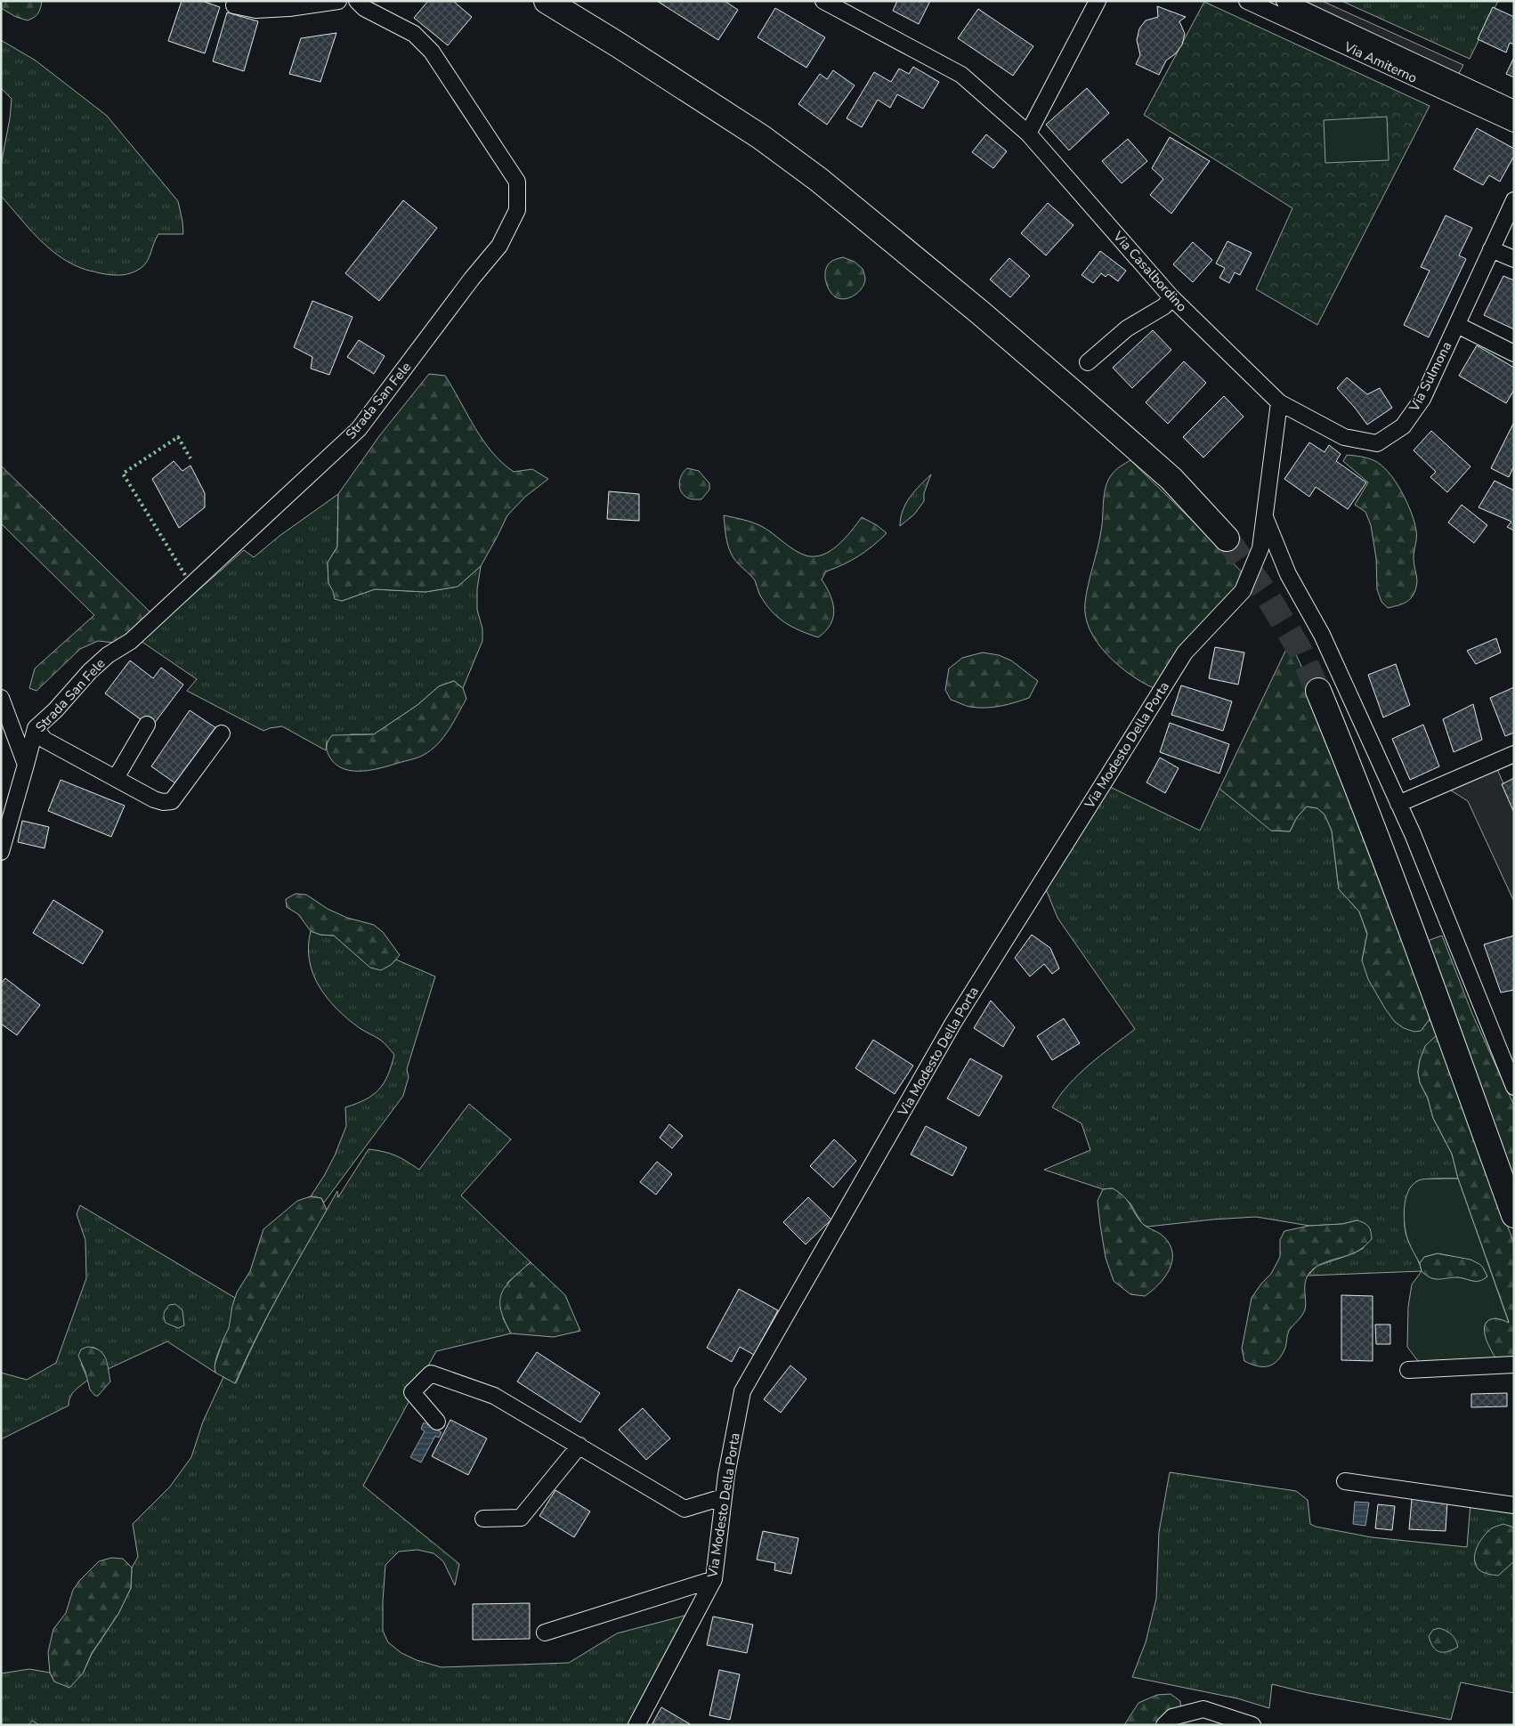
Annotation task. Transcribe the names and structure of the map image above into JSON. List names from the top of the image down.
{
  "streets": {
    "street": [
      "Via Amiterno",
      "Via Casalbordino",
      "Via Sulmona",
      "Strada San Fele",
      "Via Modesto Della Porta"
    ]
  },
  "crossings": [
    ["Via Casalbordino", "Via Sulmona"],
    ["Via Casalbordino", "Via Modesto Della Porta"],
    ["Via Sulmona", "Via Modesto Della Porta"]
  ]
}
